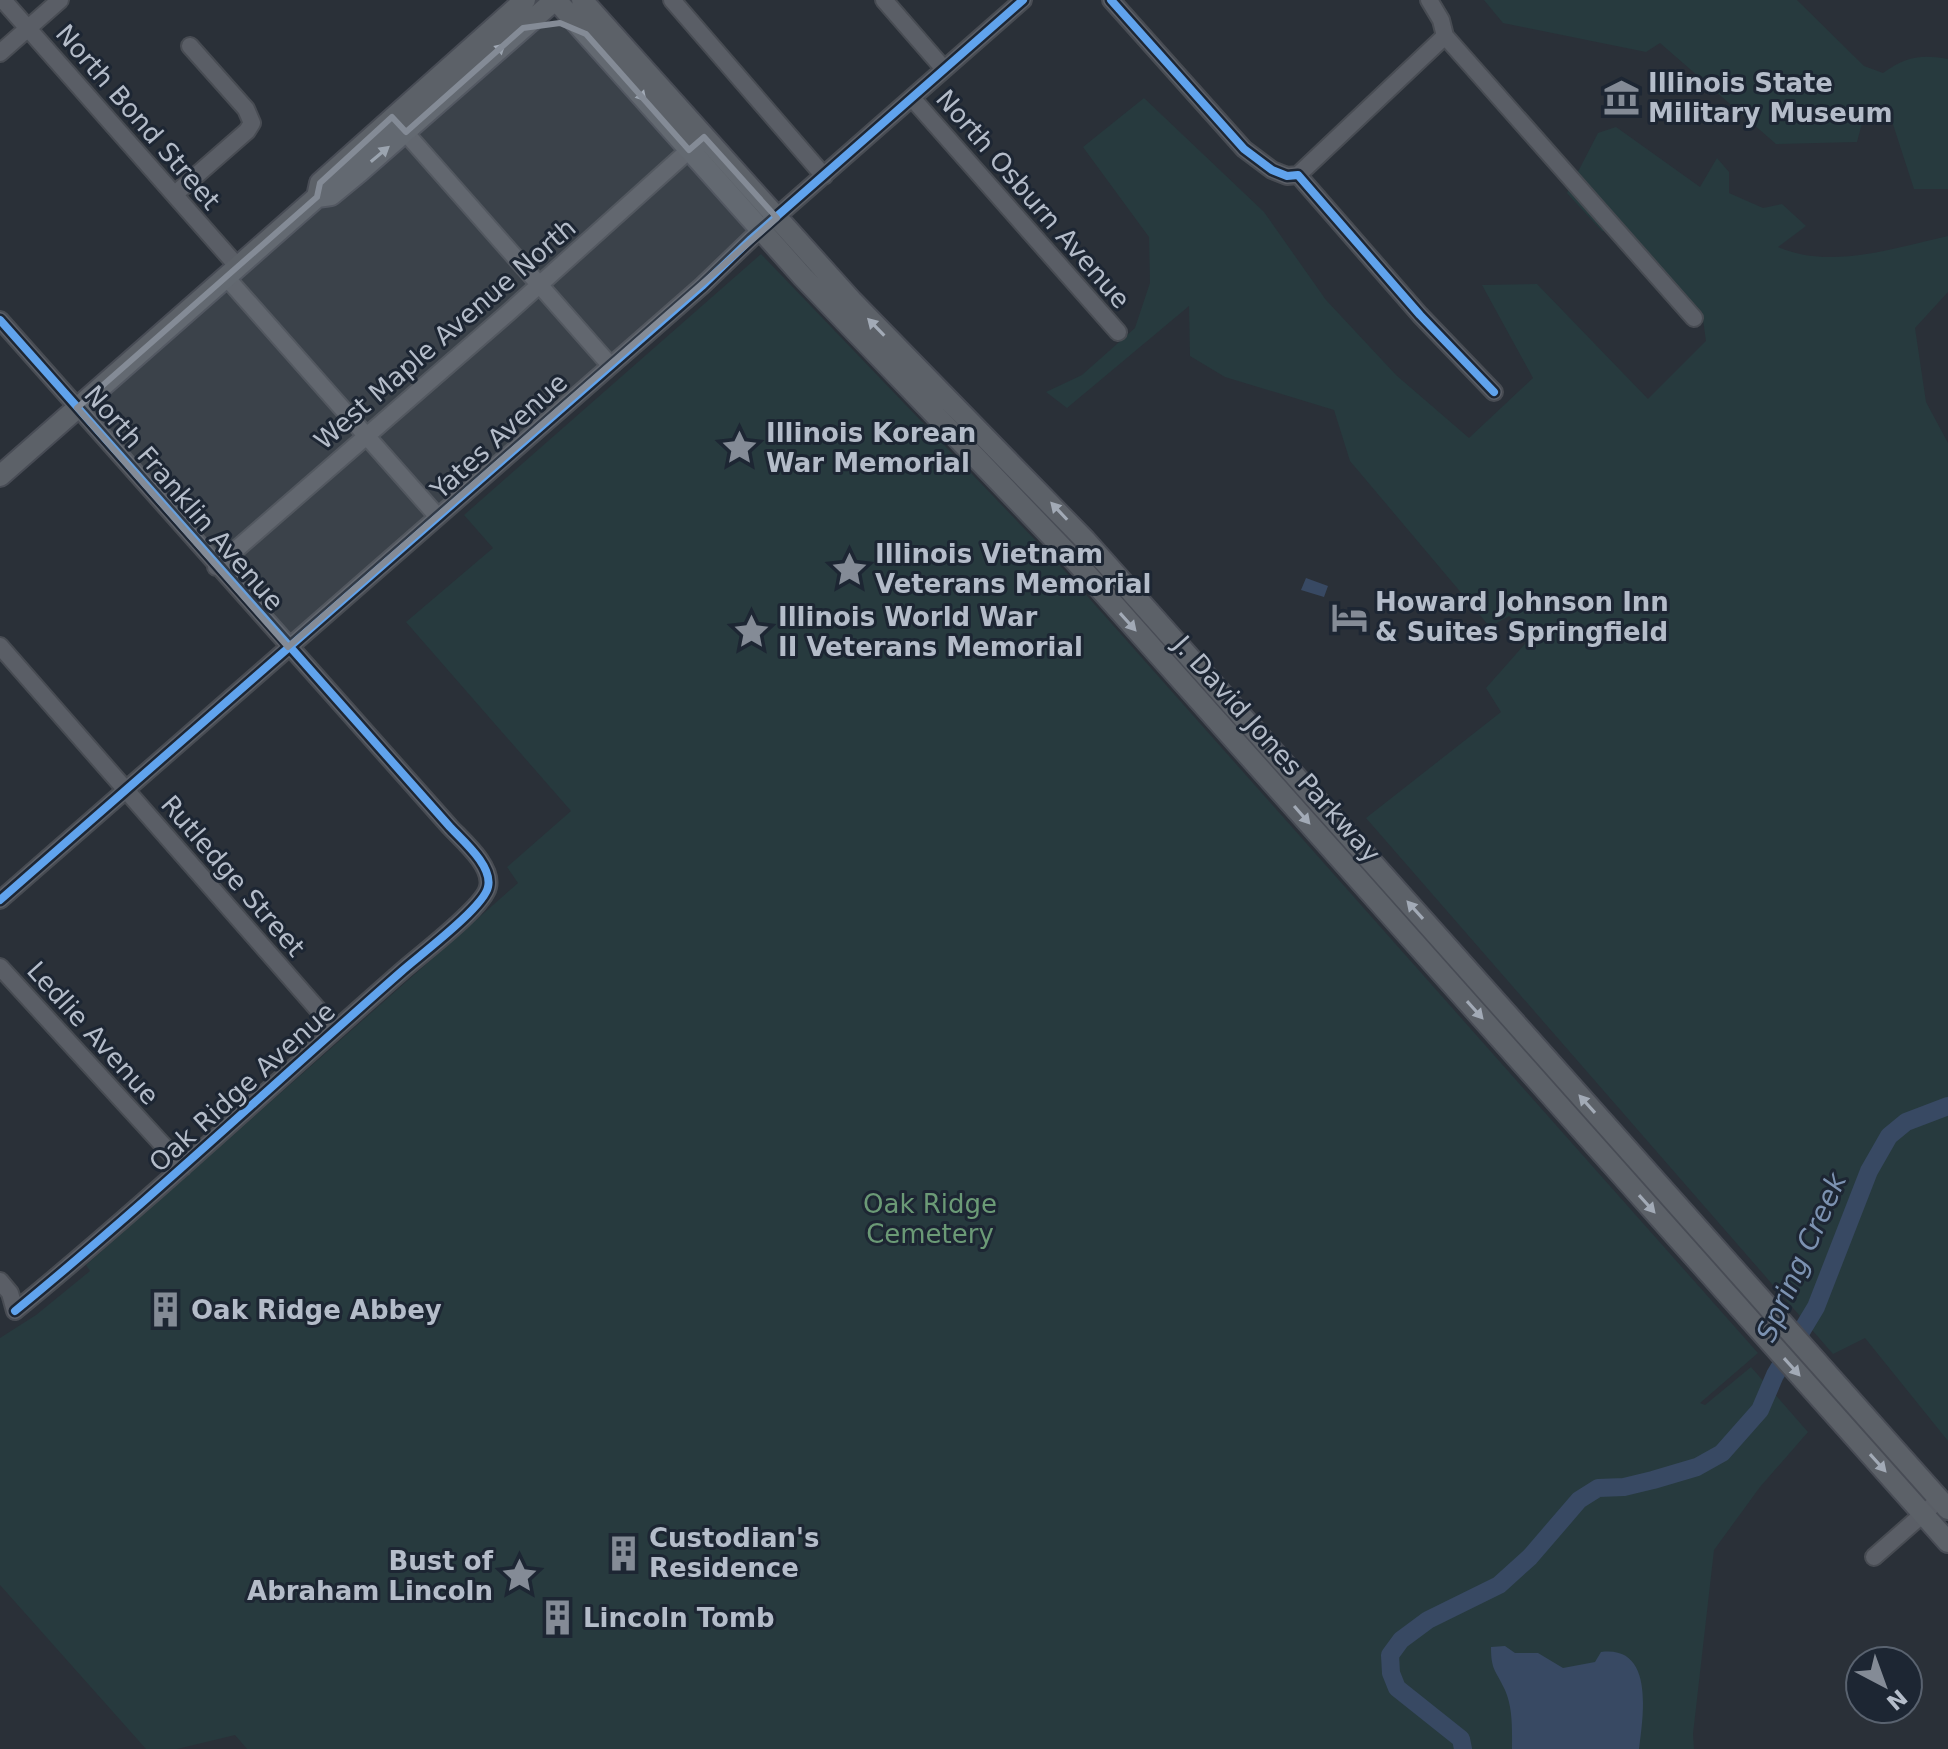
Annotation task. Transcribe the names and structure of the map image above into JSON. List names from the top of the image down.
{
  "streets": {
    "main road": ["J. David Jones Parkway"],
    "street": [
      "North Bond Street",
      "North Osburn Avenue",
      "West Maple Avenue North",
      "Yates Avenue",
      "North Franklin Avenue",
      "Rutledge Street",
      "Ledlie Avenue",
      "Oak Ridge Avenue"
    ]
  },
  "crossings": [
    ["North Bond Street", "West Maple Avenue North"],
    ["North Bond Street", "Yates Avenue"],
    ["North Osburn Avenue", "Yates Avenue"],
    ["West Maple Avenue North", "North Franklin Avenue"],
    ["West Maple Avenue North", "J. David Jones Parkway"],
    ["Yates Avenue", "North Franklin Avenue"],
    ["Yates Avenue", "J. David Jones Parkway"],
    ["Yates Avenue", "Rutledge Street"],
    ["North Franklin Avenue", "Oak Ridge Avenue"],
    ["Rutledge Street", "Oak Ridge Avenue"],
    ["Ledlie Avenue", "Oak Ridge Avenue"]
  ],
  "water": ["Spring Creek"],
  "parks": ["Oak Ridge Cemetery"],
  "places": {
    "museum": ["Illinois State Military Museum"],
    "place": [
      "Illinois Korean War Memorial",
      "Illinois Vietnam Veterans Memorial",
      "Illinois World War II Veterans Memorial",
      "Bust of Abraham Lincoln"
    ],
    "hotel": ["Howard Johnson Inn & Suites Springfield"],
    "building": ["Oak Ridge Abbey", "Custodian's Residence", "Lincoln Tomb"]
  },
  "north": "bottom right"
}
